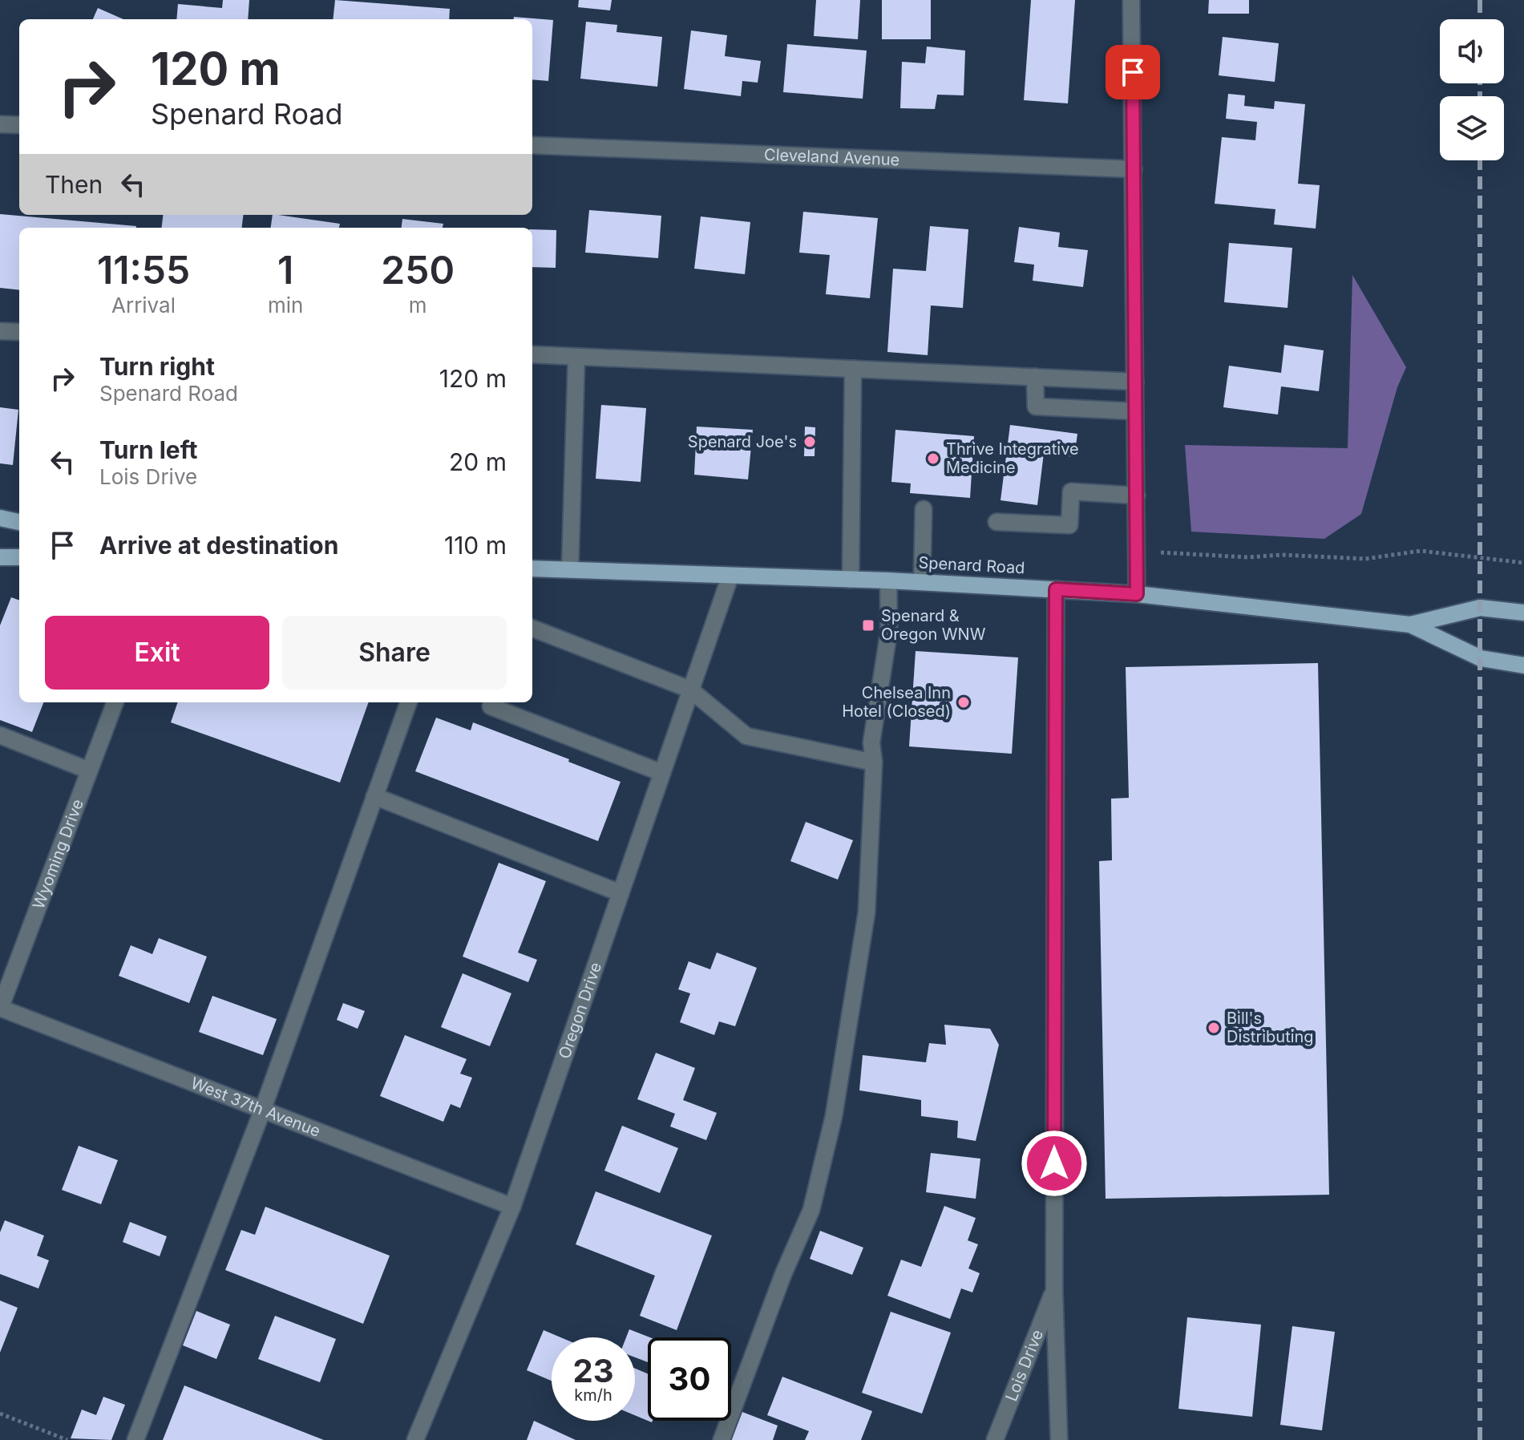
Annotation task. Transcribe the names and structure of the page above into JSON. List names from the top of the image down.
{
  "streets": {
    "main road": ["Spenard Road"],
    "street": [
      "Cleveland Avenue",
      "Wyoming Drive",
      "Oregon Drive",
      "West 37th Avenue",
      "Lois Drive"
    ]
  },
  "crossings": [
    ["Spenard Road", "Oregon Drive"],
    ["Spenard Road", "Lois Drive"],
    ["Wyoming Drive", "West 37th Avenue"],
    ["Oregon Drive", "West 37th Avenue"]
  ],
  "places": {
    "other": [
      "Spenard Joe's",
      "Thrive Integrative Medicine",
      "Chelsea Inn Hotel (Closed)",
      "Bill's Distributing"
    ],
    "transit": ["Spenard & Oregon WNW"]
  },
  "page": {
    "turn": ["120 m", "Spenard Road"],
    "then": "Then",
    "eta": [
      "11:55",
      "Arrival",
      "1",
      "min",
      "250",
      "m"
    ],
    "list": [
      {
        "name": "Turn right",
        "note": "Spenard Road",
        "value": "120 m"
      },
      {
        "name": "Turn left",
        "note": "Lois Drive",
        "value": "20 m"
      },
      {
        "name": "Arrive at destination",
        "value": "110 m"
      }
    ],
    "buttons": ["Exit", "Share"],
    "speed": "23 km/h",
    "limit": "30"
  }
}
